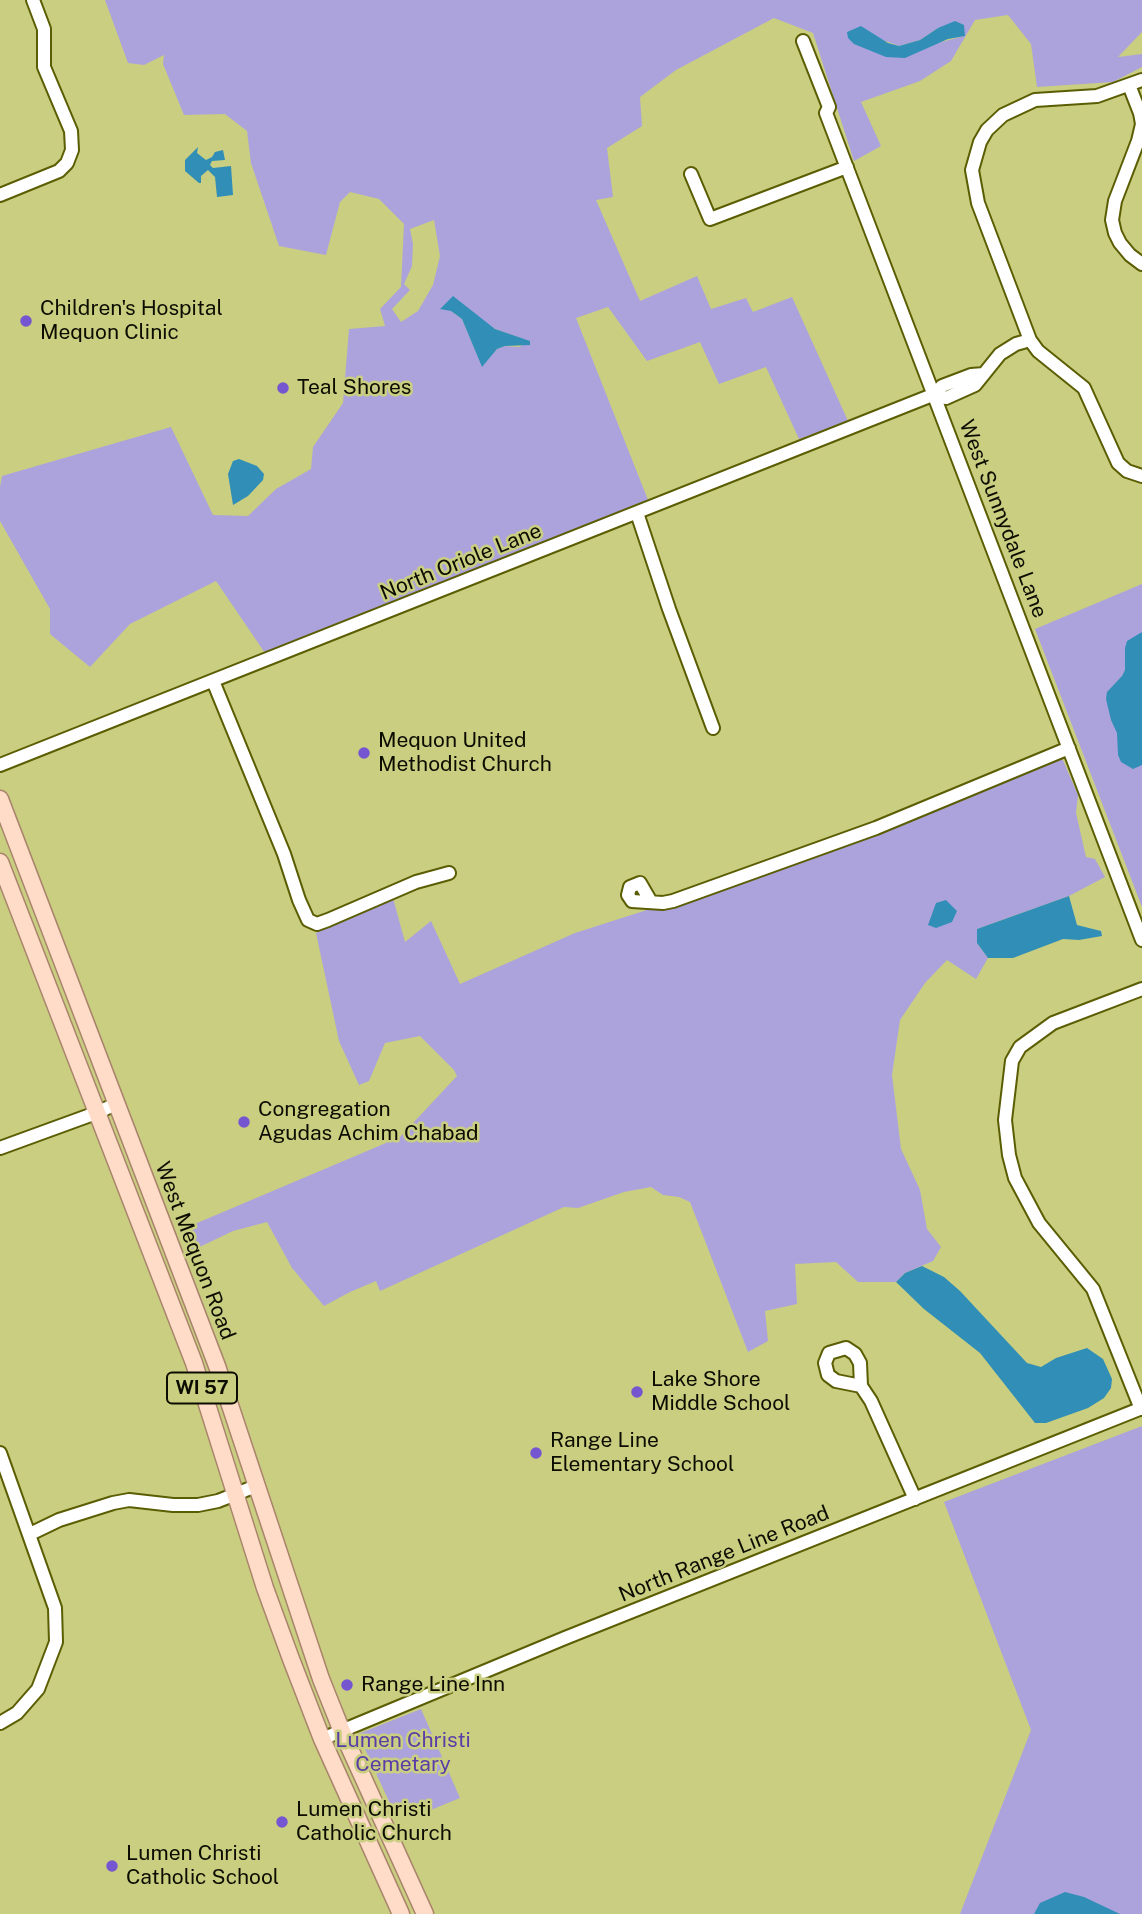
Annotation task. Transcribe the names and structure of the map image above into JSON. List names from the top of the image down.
{
  "streets": {
    "main road": ["West Mequon Road", "WI 57"],
    "street": ["West Sunnydale Lane", "North Oriole Lane", "North Range Line Road"]
  },
  "crossings": [
    ["West Sunnydale Lane", "North Oriole Lane"],
    ["West Mequon Road", "North Range Line Road"]
  ],
  "parks": ["Lumen Christi Cemetary"],
  "places": [
    "Children's Hospital Mequon Clinic",
    "Teal Shores",
    "Mequon United Methodist Church",
    "Congregation Agudas Achim Chabad",
    "Lake Shore Middle School",
    "Range Line Elementary School",
    "Range Line Inn",
    "Lumen Christi Catholic Church",
    "Lumen Christi Catholic School"
  ]
}
